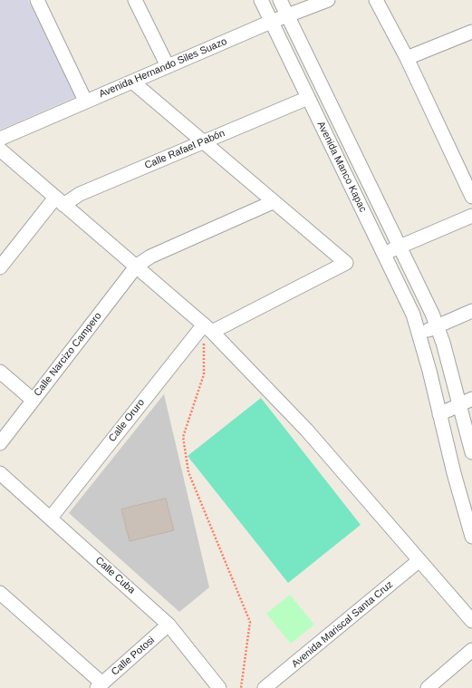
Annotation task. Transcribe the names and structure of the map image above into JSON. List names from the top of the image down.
{
  "streets": {
    "street": [
      "Avenida Hernando Siles Suazo",
      "Calle Rafael Pabón",
      "Avenida Manco Kapac",
      "Calle Narcizo Campero",
      "Calle Oruro",
      "Calle Cuba",
      "Avenida Mariscal Santa Cruz",
      "Calle Potosi"
    ]
  },
  "crossings": [
    ["Avenida Hernando Siles Suazo", "Avenida Manco Kapac"],
    ["Calle Rafael Pabón", "Avenida Manco Kapac"],
    ["Calle Oruro", "Calle Cuba"],
    ["Calle Cuba", "Calle Potosi"]
  ]
}
